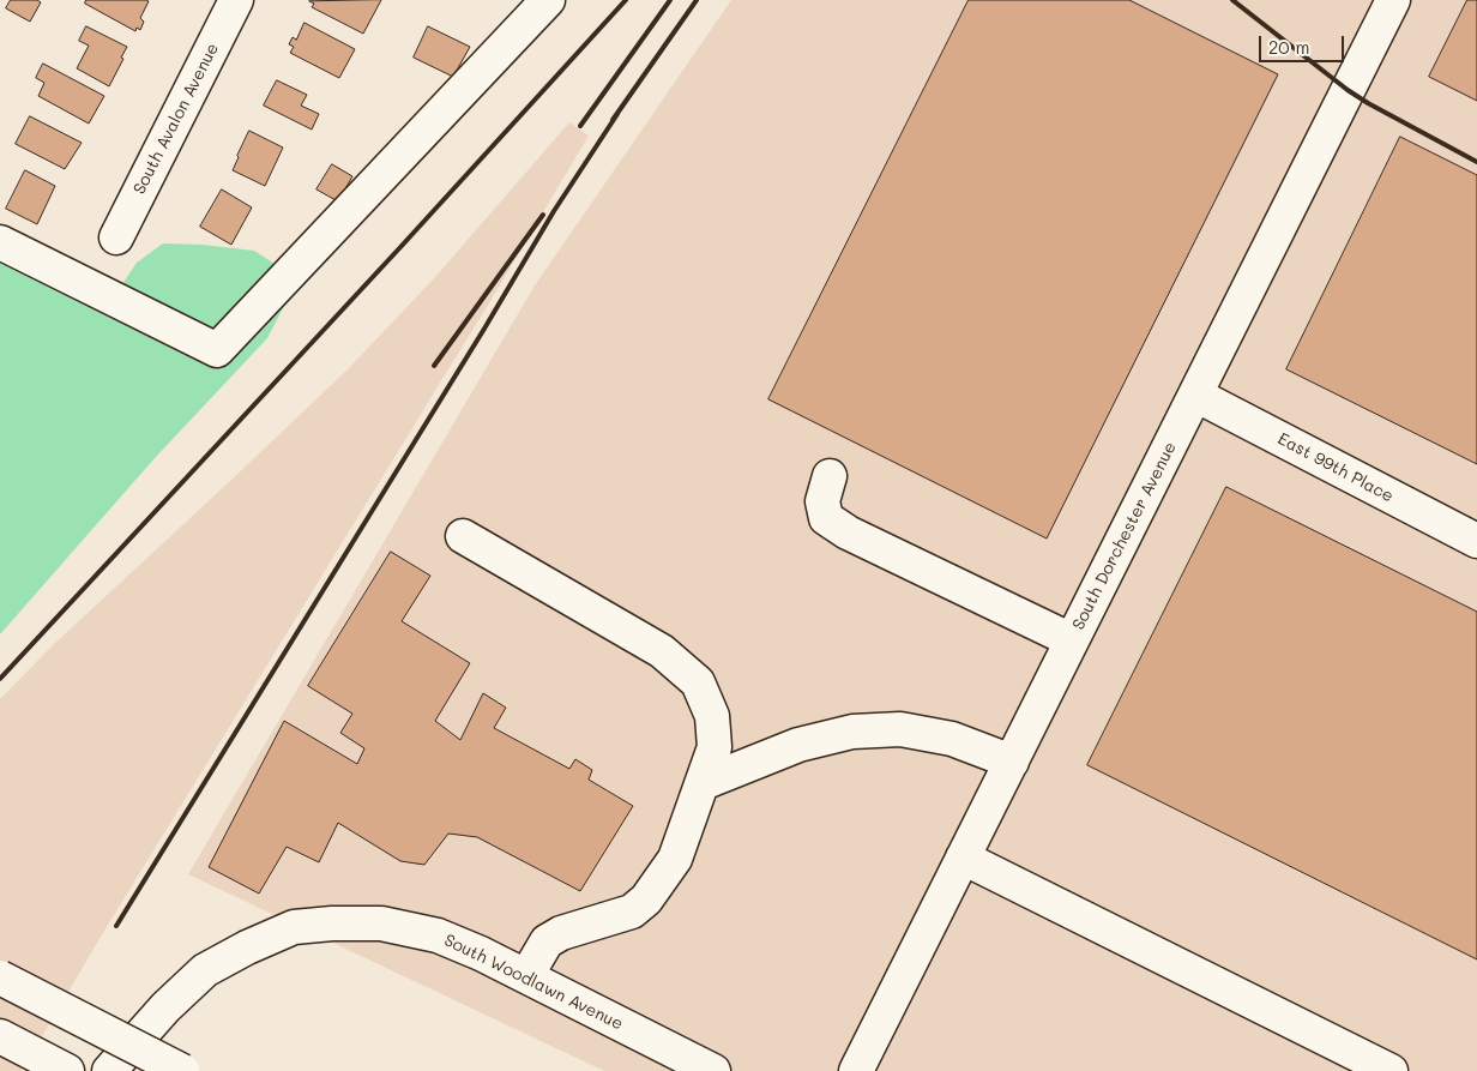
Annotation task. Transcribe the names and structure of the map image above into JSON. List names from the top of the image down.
{
  "streets": {
    "main road": [
      "South Avalon Avenue",
      "East 99th Place",
      "South Dorchester Avenue",
      "South Woodlawn Avenue"
    ]
  },
  "crossings": [
    ["East 99th Place", "South Dorchester Avenue"]
  ],
  "scale_bar": "20 m"
}
